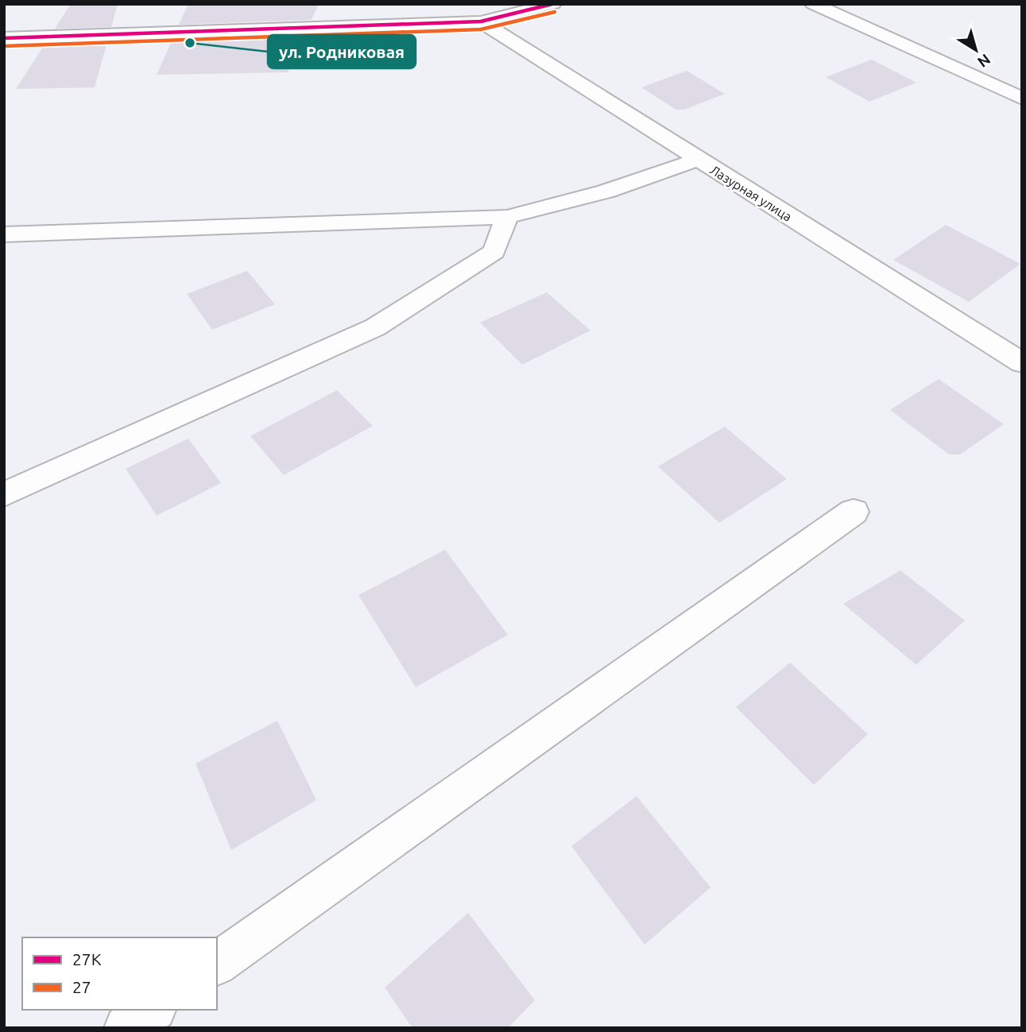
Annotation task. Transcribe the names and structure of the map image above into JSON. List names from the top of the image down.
{
  "streets": {
    "street": ["Лазурная улица"]
  },
  "places": ["ул. Родниковая"],
  "lines": ["transit line 27К", "transit line 27"],
  "legend": ["27К", "27"],
  "north": "bottom right"
}
